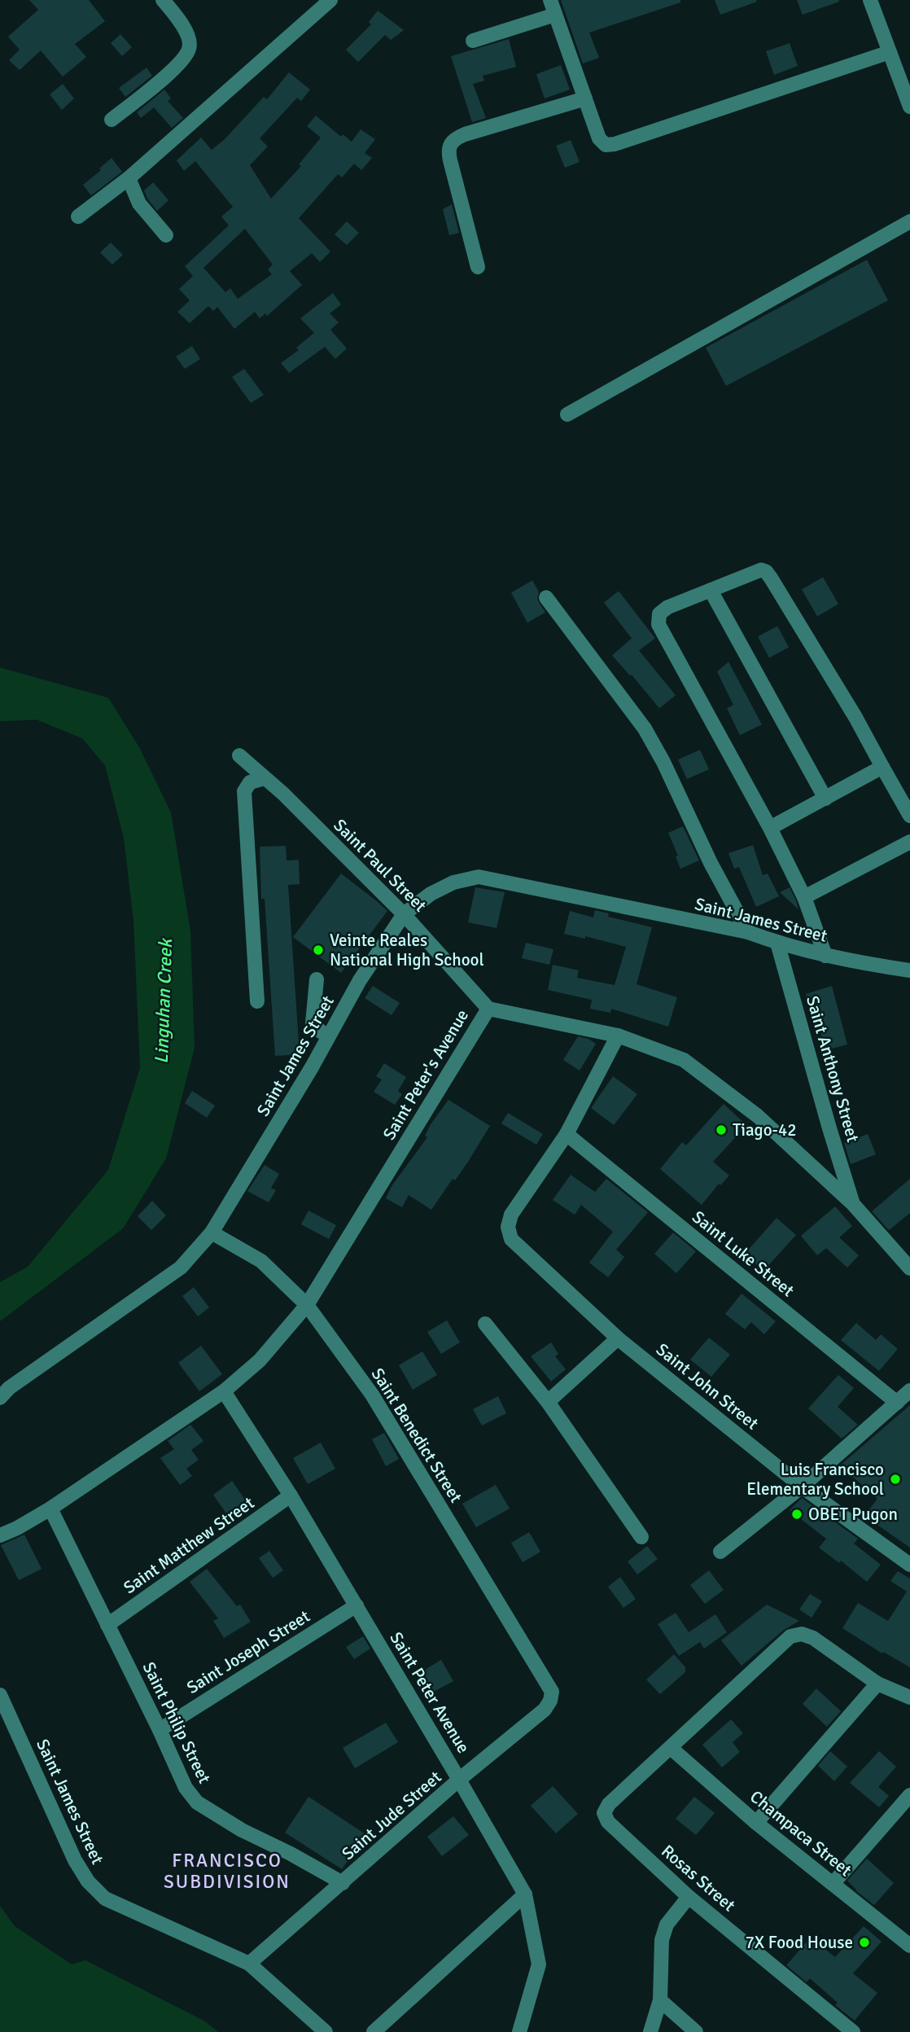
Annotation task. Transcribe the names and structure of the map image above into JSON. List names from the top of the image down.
{
  "streets": {
    "street": [
      "Saint Paul Street",
      "Saint James Street",
      "Saint Anthony Street",
      "Saint Peter's Avenue",
      "Saint Luke Street",
      "Saint John Street",
      "Saint Benedict Street",
      "Saint Matthew Street",
      "Saint Joseph Street",
      "Saint Peter Avenue",
      "Saint Philip Street",
      "Saint Jude Street",
      "Champaca Street",
      "Rosas Street"
    ]
  },
  "crossings": [
    ["Saint Paul Street", "Saint James Street"],
    ["Saint Paul Street", "Saint Peter's Avenue"],
    ["Saint James Street", "Saint Anthony Street"],
    ["Saint James Street", "Saint Benedict Street"],
    ["Saint James Street", "Saint Jude Street"],
    ["Saint Anthony Street", "Saint Peter's Avenue"],
    ["Saint Peter's Avenue", "Saint Benedict Street"],
    ["Saint Luke Street", "Saint John Street"],
    ["Saint Benedict Street", "Saint Jude Street"],
    ["Saint Matthew Street", "Saint Peter Avenue"],
    ["Saint Matthew Street", "Saint Philip Street"],
    ["Saint Joseph Street", "Saint Peter Avenue"],
    ["Saint Joseph Street", "Saint Philip Street"],
    ["Saint Peter Avenue", "Saint Jude Street"],
    ["Saint Philip Street", "Saint Jude Street"],
    ["Champaca Street", "Rosas Street"]
  ],
  "districts": ["FRANCISCO SUBDIVISION"],
  "water": ["Linguhan Creek"],
  "places": [
    "Veinte Reales National High School",
    "Tiago-42",
    "Luis Francisco Elementary School",
    "OBET Pugon",
    "7X Food House"
  ]
}
